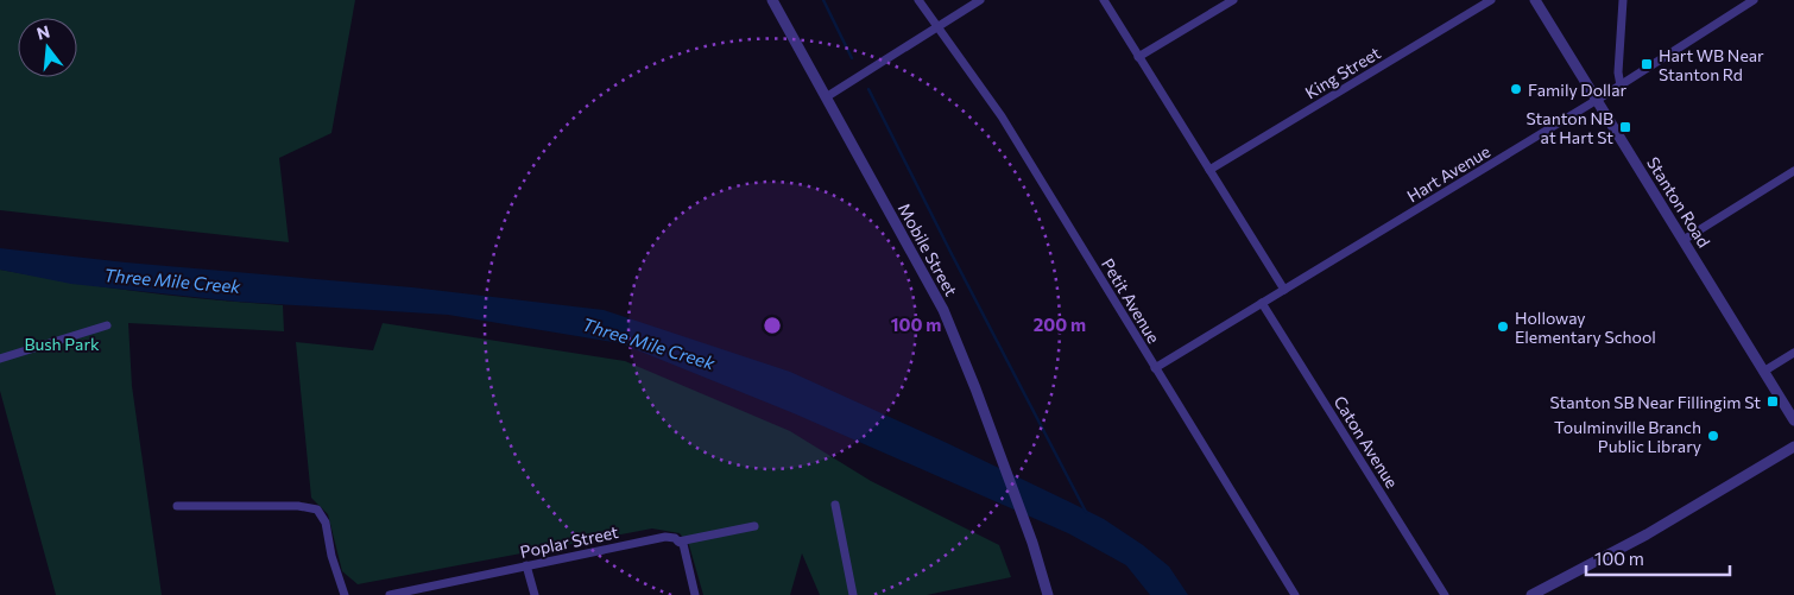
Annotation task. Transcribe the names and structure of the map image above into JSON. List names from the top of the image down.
{
  "streets": {
    "street": [
      "King Street",
      "Hart Avenue",
      "Stanton Road",
      "Mobile Street",
      "Petit Avenue",
      "Caton Avenue",
      "Poplar Street"
    ]
  },
  "crossings": [
    ["Hart Avenue", "Stanton Road"],
    ["Hart Avenue", "Petit Avenue"],
    ["Hart Avenue", "Caton Avenue"]
  ],
  "water": ["Three Mile Creek"],
  "parks": ["Bush Park"],
  "places": {
    "transit": ["Hart WB Near Stanton Rd", "Stanton NB at Hart St", "Stanton SB Near Fillingim St"],
    "other": ["Family Dollar", "Holloway Elementary School", "Toulminville Branch Public Library"]
  },
  "scale_bar": "100 m",
  "north": "top",
  "rings": ["100 m", "200 m"]
}
